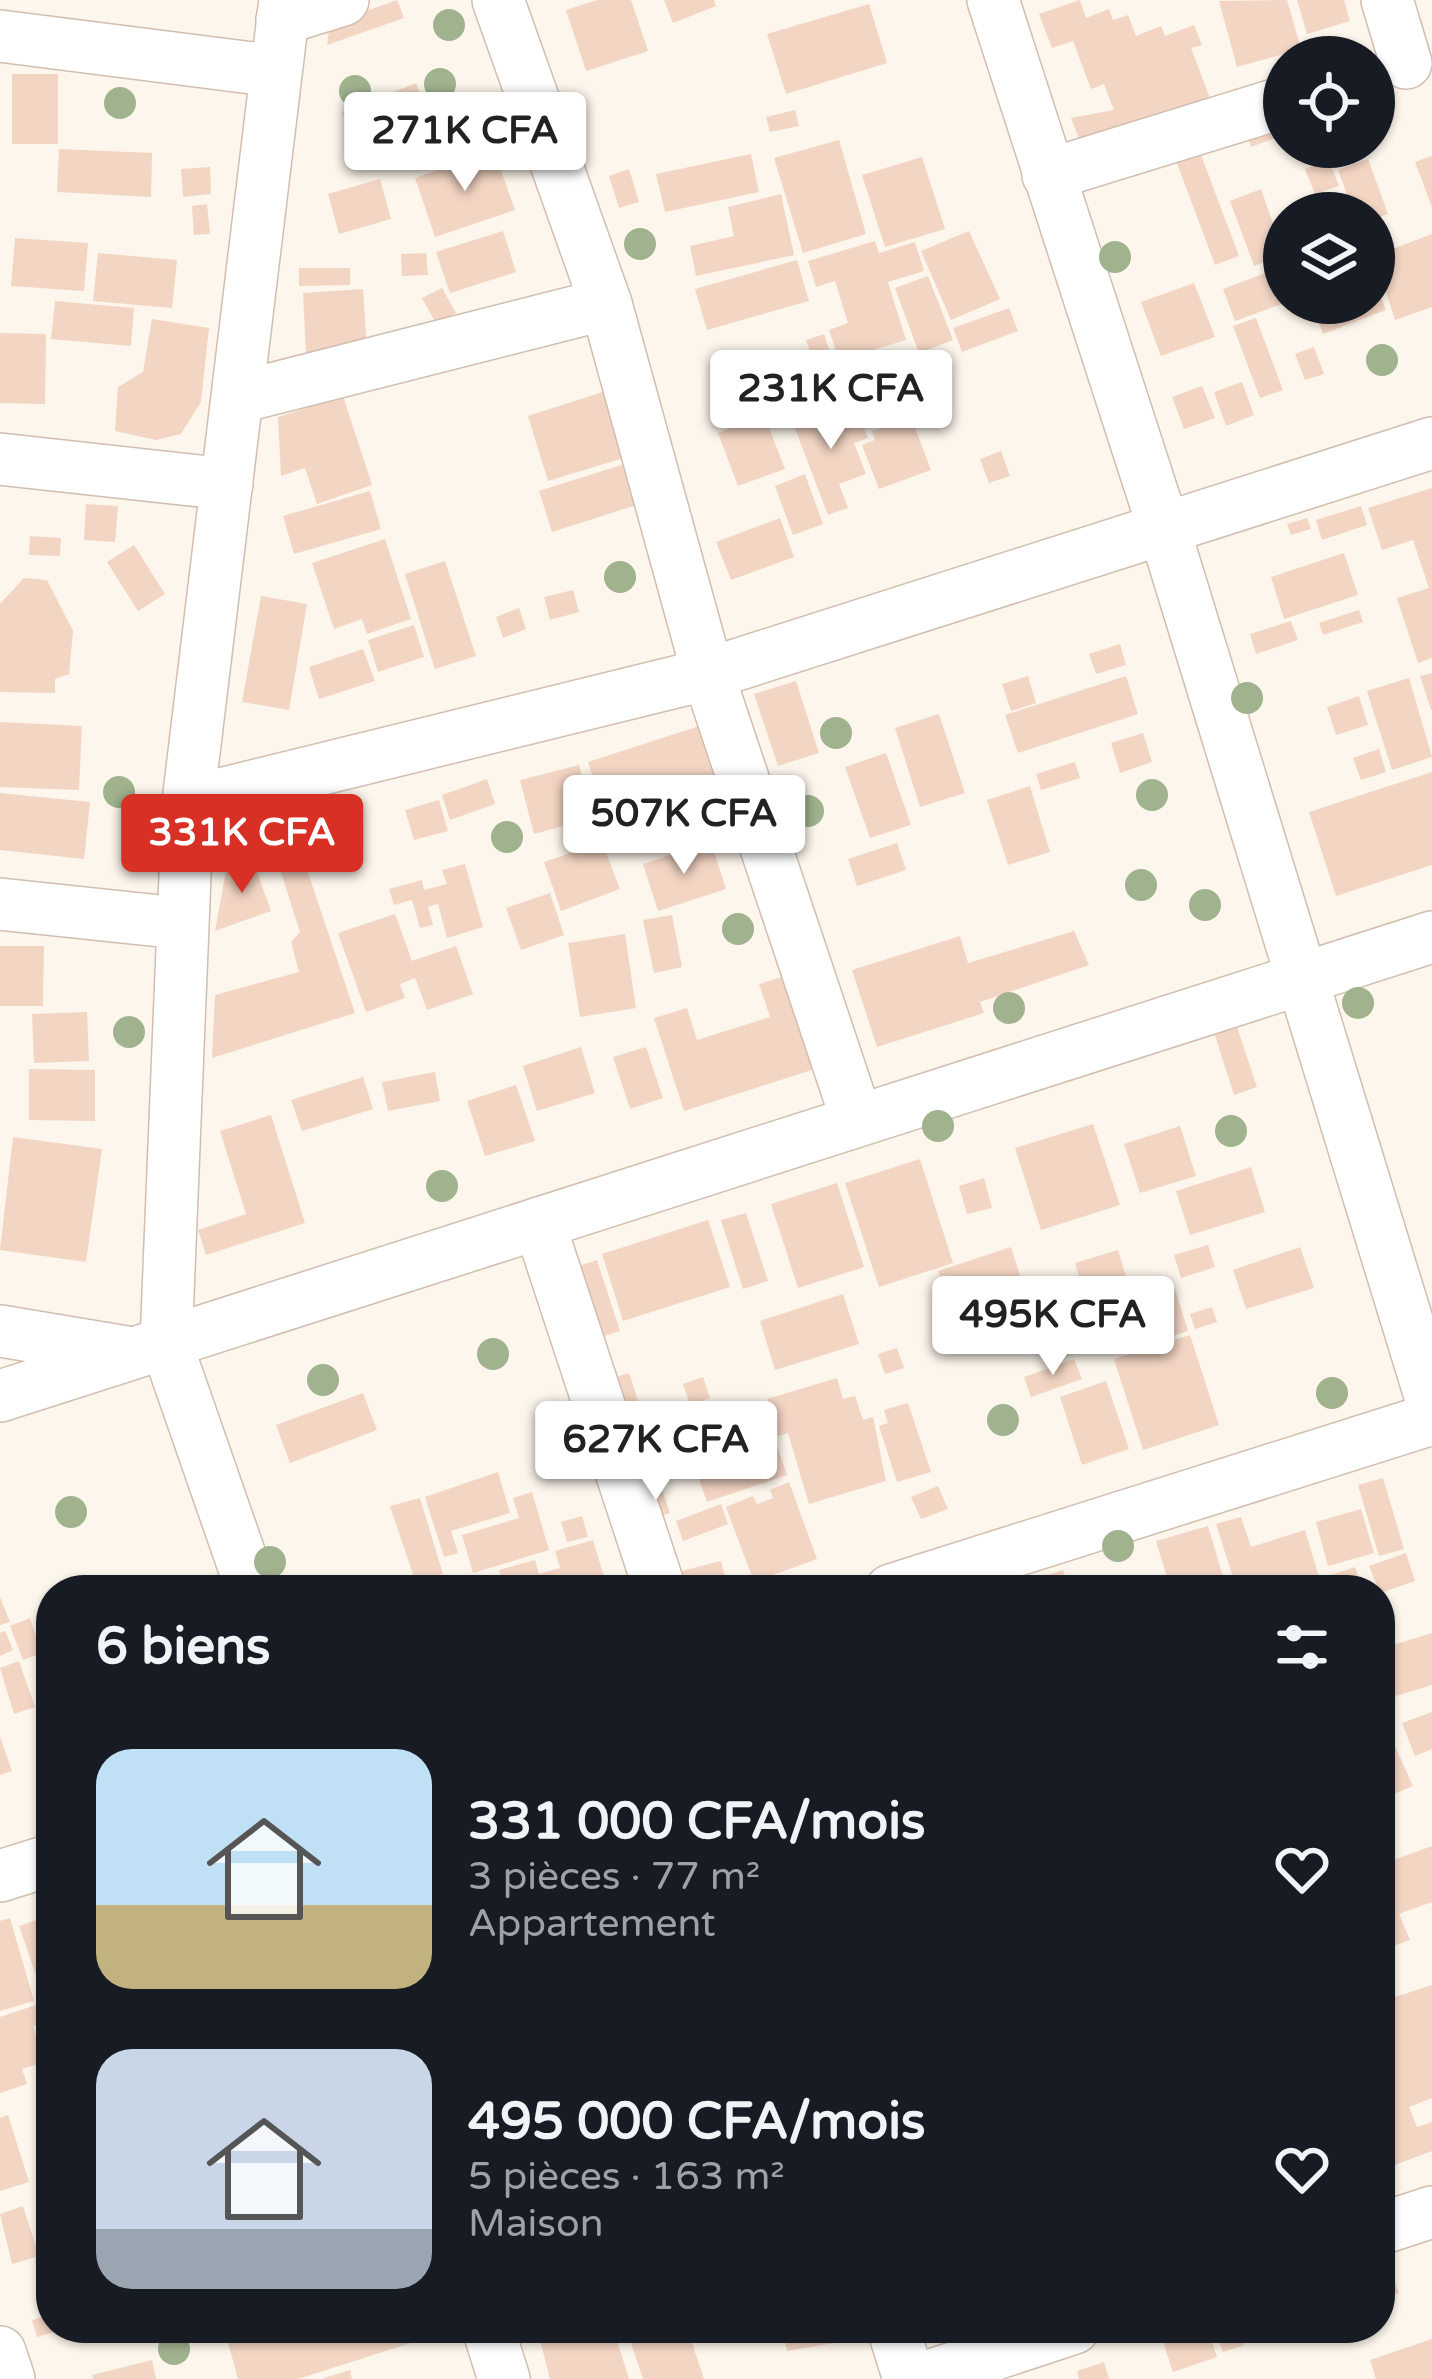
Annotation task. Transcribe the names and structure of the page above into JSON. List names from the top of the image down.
{
  "page": {
    "price": [
      "271K CFA",
      "231K CFA",
      "507K CFA",
      "331K CFA",
      "495K CFA",
      "627K CFA"
    ],
    "heading": "6 biens",
    "list": [
      {
        "name": "331 000 CFA/mois",
        "note": "3 pièces · 77 m² · Appartement"
      },
      {
        "name": "495 000 CFA/mois",
        "note": "5 pièces · 163 m² · Maison"
      }
    ]
  }
}
